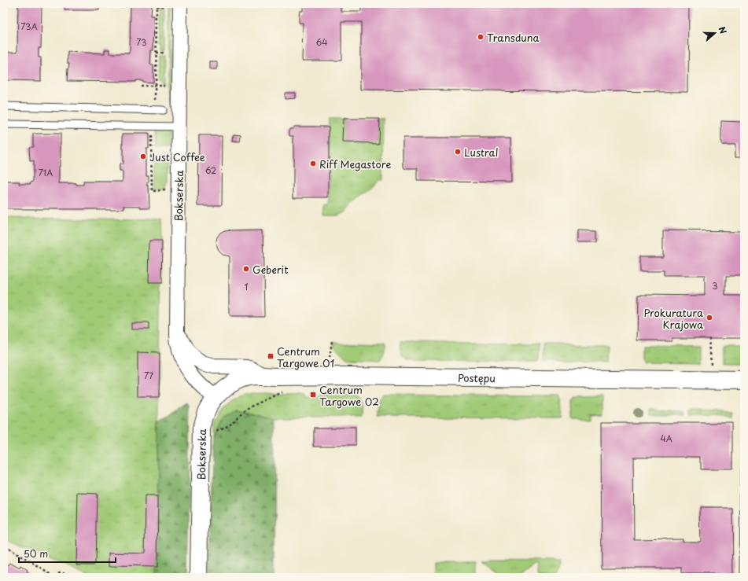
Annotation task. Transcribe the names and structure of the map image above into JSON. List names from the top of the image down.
{
  "streets": {
    "street": ["Bokserska", "Postępu"]
  },
  "crossings": [
    ["Bokserska", "Postępu"]
  ],
  "places": {
    "other": [
      "Transduna",
      "Lustral",
      "Just Coffee",
      "Riff Megastore",
      "Geberit",
      "Prokuratura Krajowa"
    ],
    "transit": ["Centrum Targowe 01", "Centrum Targowe 02"]
  },
  "house_numbers": [
    "73A",
    "73",
    "64",
    "62",
    "71A",
    "3",
    "1",
    "77",
    "4A"
  ],
  "scale_bar": "50 m",
  "north": "right"
}
